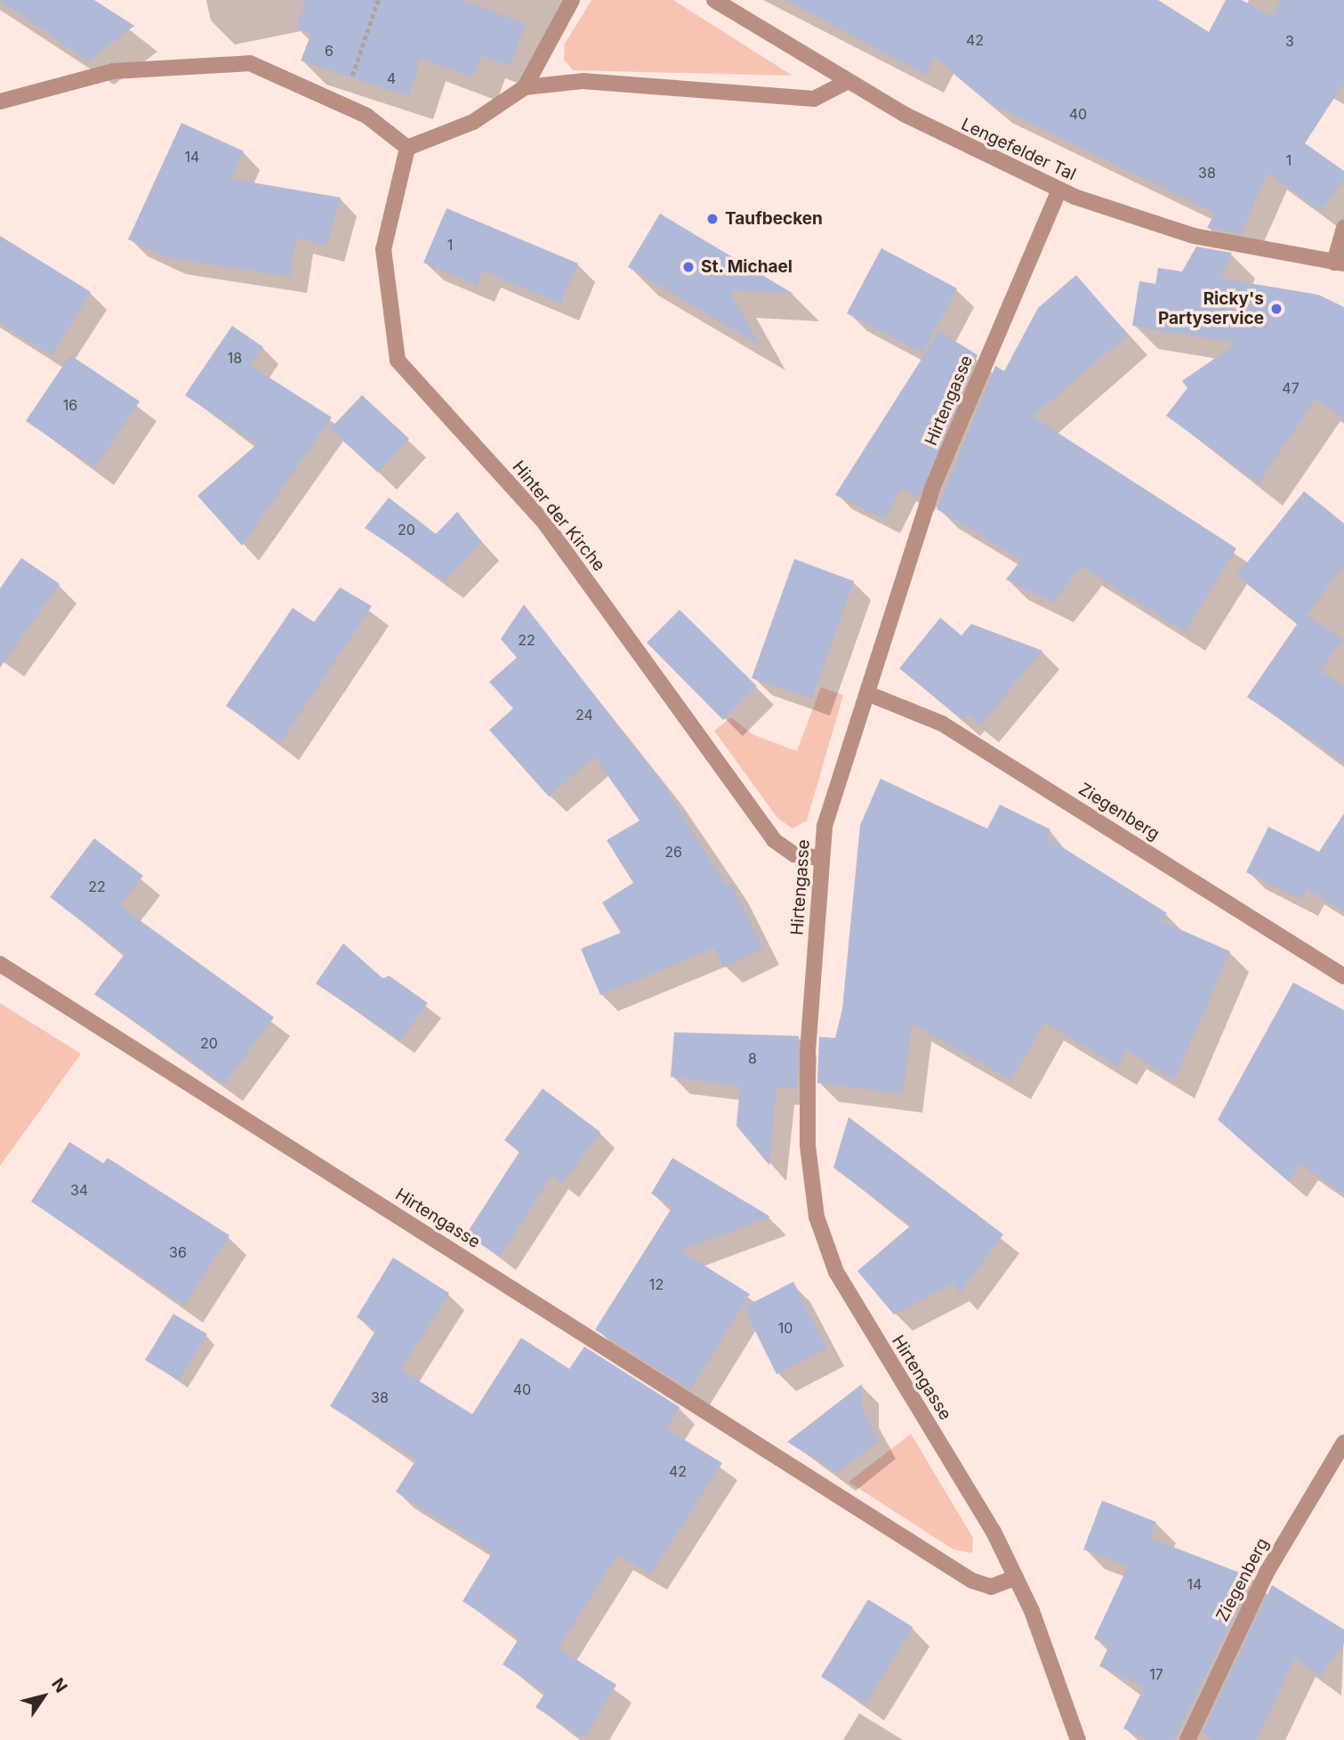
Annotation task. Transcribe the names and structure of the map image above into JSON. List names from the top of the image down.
{
  "streets": {
    "street": [
      "Lengefelder Tal",
      "Hirtengasse",
      "Hinter der Kirche",
      "Ziegenberg"
    ]
  },
  "crossings": [
    ["Lengefelder Tal", "Hirtengasse"],
    ["Hirtengasse", "Hinter der Kirche"],
    ["Hirtengasse", "Ziegenberg"]
  ],
  "places": ["Taufbecken", "St. Michael", "Ricky's Partyservice"],
  "house_numbers": [
    "42",
    "3",
    "6",
    "4",
    "40",
    "14",
    "1",
    "38",
    "1",
    "18",
    "47",
    "16",
    "20",
    "22",
    "24",
    "26",
    "22",
    "20",
    "8",
    "34",
    "36",
    "12",
    "10",
    "40",
    "38",
    "42",
    "14",
    "17"
  ],
  "north": "top right"
}
